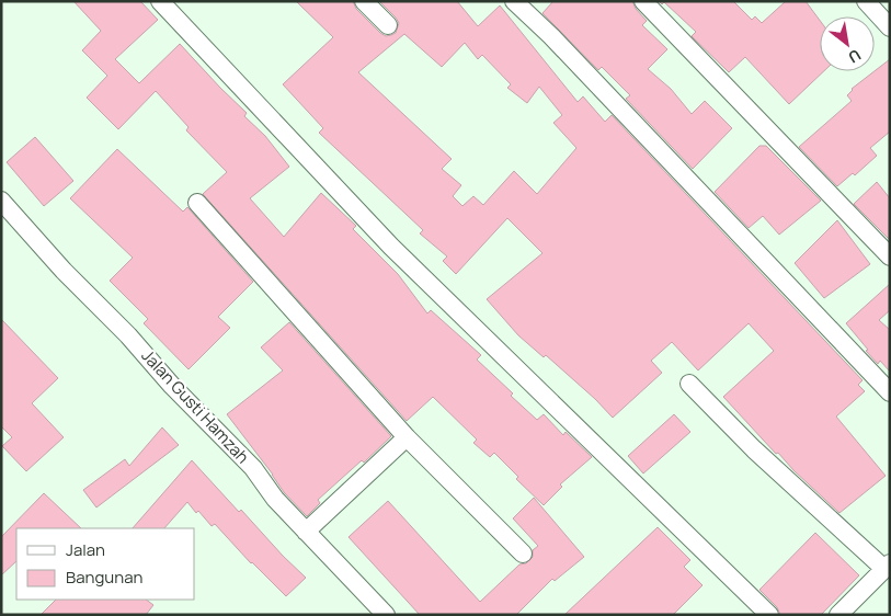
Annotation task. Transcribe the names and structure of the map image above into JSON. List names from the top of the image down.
{
  "streets": {
    "street": ["Jalan Gusti Hamzah"]
  },
  "legend": ["Jalan", "Bangunan"],
  "north": "bottom right"
}
